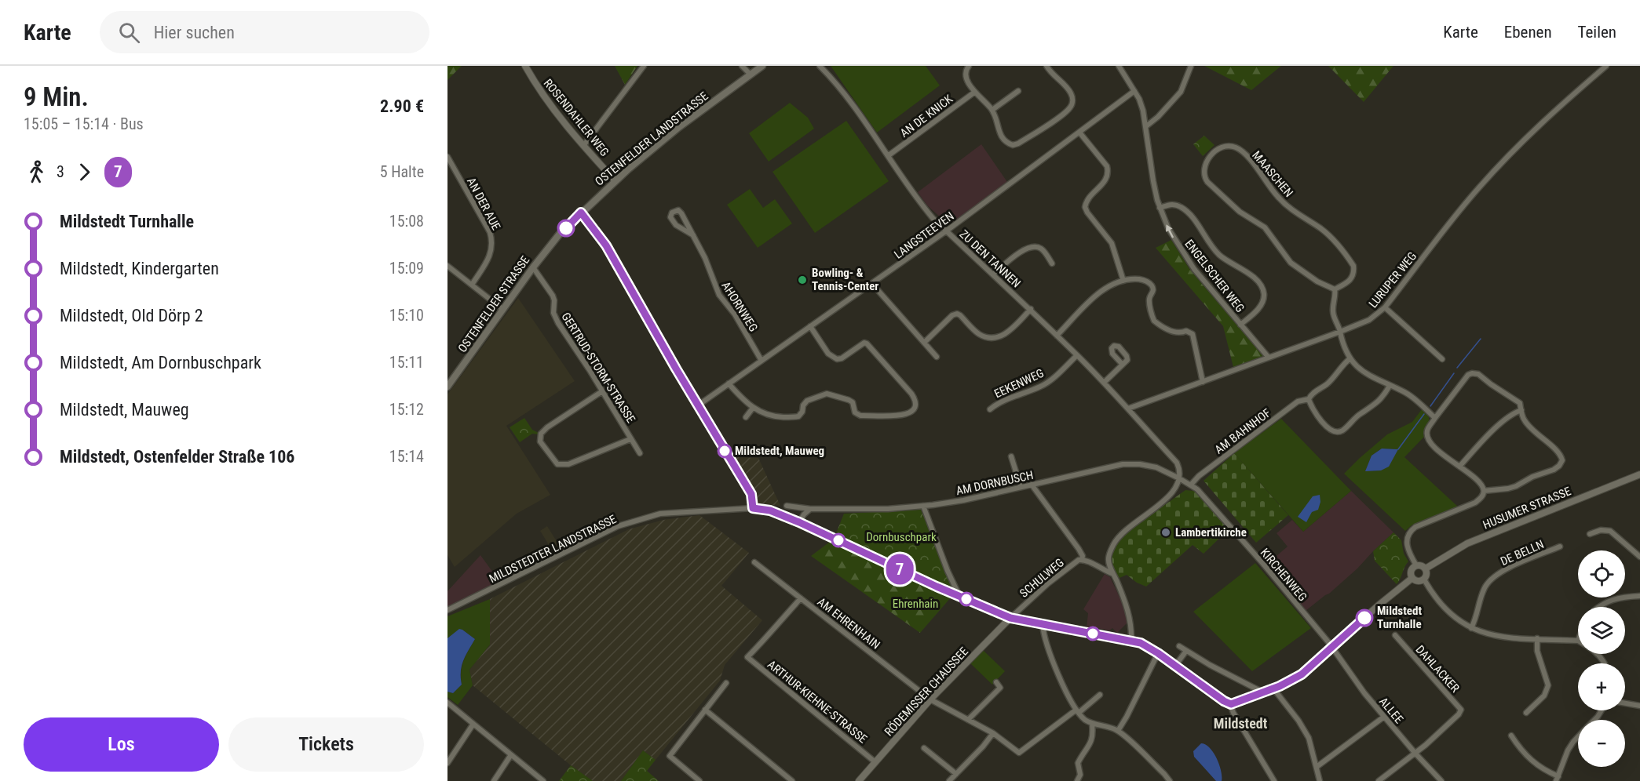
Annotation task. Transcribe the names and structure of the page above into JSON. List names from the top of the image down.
{
  "streets": {
    "main road": ["OSTENFELDER LANDSTRASSE", "OSTENFELDER STRASSE"],
    "street": [
      "AN DE KNICK",
      "ROSENDAHLER WEG",
      "MAASCHEN",
      "AN DER AUE",
      "LANGSTEEVEN",
      "ZU DEN TANNEN",
      "ENGELSCHER WEG",
      "LURUPER WEG",
      "AHORNWEG",
      "GERTRUD-STORM-STRASSE",
      "EEKENWEG",
      "AM BAHNHOF",
      "AM DORNBUSCH",
      "HUSUMER STRASSE",
      "MILDSTEDTER LANDSTRASSE",
      "DE BELLN",
      "KIRCHENWEG",
      "SCHULWEG",
      "AM EHRENHAIN",
      "DAHLACKER",
      "RÖDEMISSER CHAUSSEE",
      "ARTHUR-KIEHNE-STRASSE",
      "ALLEE"
    ]
  },
  "crossings": [
    ["AN DE KNICK", "ZU DEN TANNEN"],
    ["ROSENDAHLER WEG", "OSTENFELDER LANDSTRASSE"],
    ["OSTENFELDER LANDSTRASSE", "OSTENFELDER STRASSE"],
    ["LANGSTEEVEN", "ZU DEN TANNEN"],
    ["LANGSTEEVEN", "ENGELSCHER WEG"],
    ["LANGSTEEVEN", "AHORNWEG"],
    ["ZU DEN TANNEN", "LURUPER WEG"],
    ["ZU DEN TANNEN", "EEKENWEG"],
    ["ENGELSCHER WEG", "LURUPER WEG"],
    ["OSTENFELDER STRASSE", "GERTRUD-STORM-STRASSE"],
    ["AM BAHNHOF", "KIRCHENWEG"],
    ["AM DORNBUSCH", "KIRCHENWEG"],
    ["KIRCHENWEG", "ALLEE"],
    ["SCHULWEG", "RÖDEMISSER CHAUSSEE"],
    ["AM EHRENHAIN", "RÖDEMISSER CHAUSSEE"],
    ["AM EHRENHAIN", "ARTHUR-KIEHNE-STRASSE"],
    ["DAHLACKER", "ALLEE"],
    ["RÖDEMISSER CHAUSSEE", "ARTHUR-KIEHNE-STRASSE"]
  ],
  "one_way": ["ENGELSCHER WEG"],
  "districts": ["Mildstedt"],
  "parks": ["Dornbuschpark", "Ehrenhain"],
  "places": [
    "Bowling- & Tennis-Center",
    "Mildstedt, Mauweg",
    "Lambertikirche",
    "Mildstedt Turnhalle"
  ],
  "lines": ["bus line 7"],
  "page": {
    "header": "Karte",
    "search": "Hier suchen",
    "nav": ["Karte", "Ebenen", "Teilen"],
    "heading": ["9 Min.", "15:05 – 15:14 · Bus", "2.90 €"],
    "on_map": "7",
    "legs": ["3", "7", "5 Halte"],
    "list": [
      {
        "name": "Mildstedt Turnhalle",
        "value": "15:08"
      },
      {
        "name": "Mildstedt, Kindergarten",
        "value": "15:09"
      },
      {
        "name": "Mildstedt, Old Dörp 2",
        "value": "15:10"
      },
      {
        "name": "Mildstedt, Am Dornbuschpark",
        "value": "15:11"
      },
      {
        "name": "Mildstedt, Mauweg",
        "value": "15:12"
      },
      {
        "name": "Mildstedt, Ostenfelder Straße 106",
        "value": "15:14"
      }
    ],
    "map_buttons": ["+", "−"],
    "buttons": ["Los", "Tickets"]
  }
}
